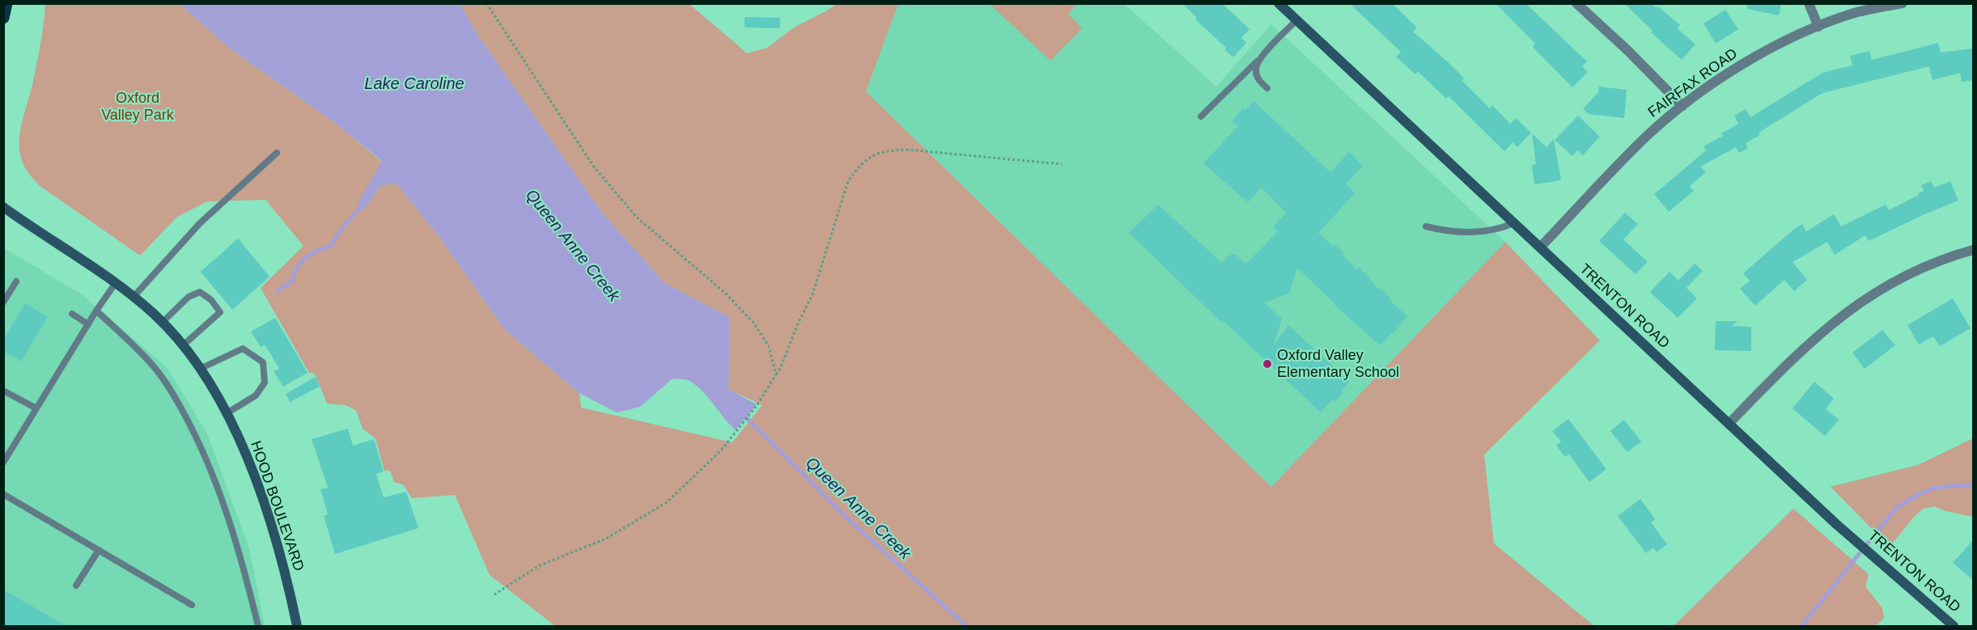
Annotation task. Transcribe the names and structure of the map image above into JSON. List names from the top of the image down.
{
  "streets": {
    "main road": ["TRENTON ROAD", "HOOD BOULEVARD"],
    "street": ["FAIRFAX ROAD"]
  },
  "crossings": [
    ["FAIRFAX ROAD", "TRENTON ROAD"]
  ],
  "water": ["Lake Caroline", "Queen Anne Creek"],
  "parks": ["Oxford Valley Park"],
  "places": ["Oxford Valley Elementary School"]
}
